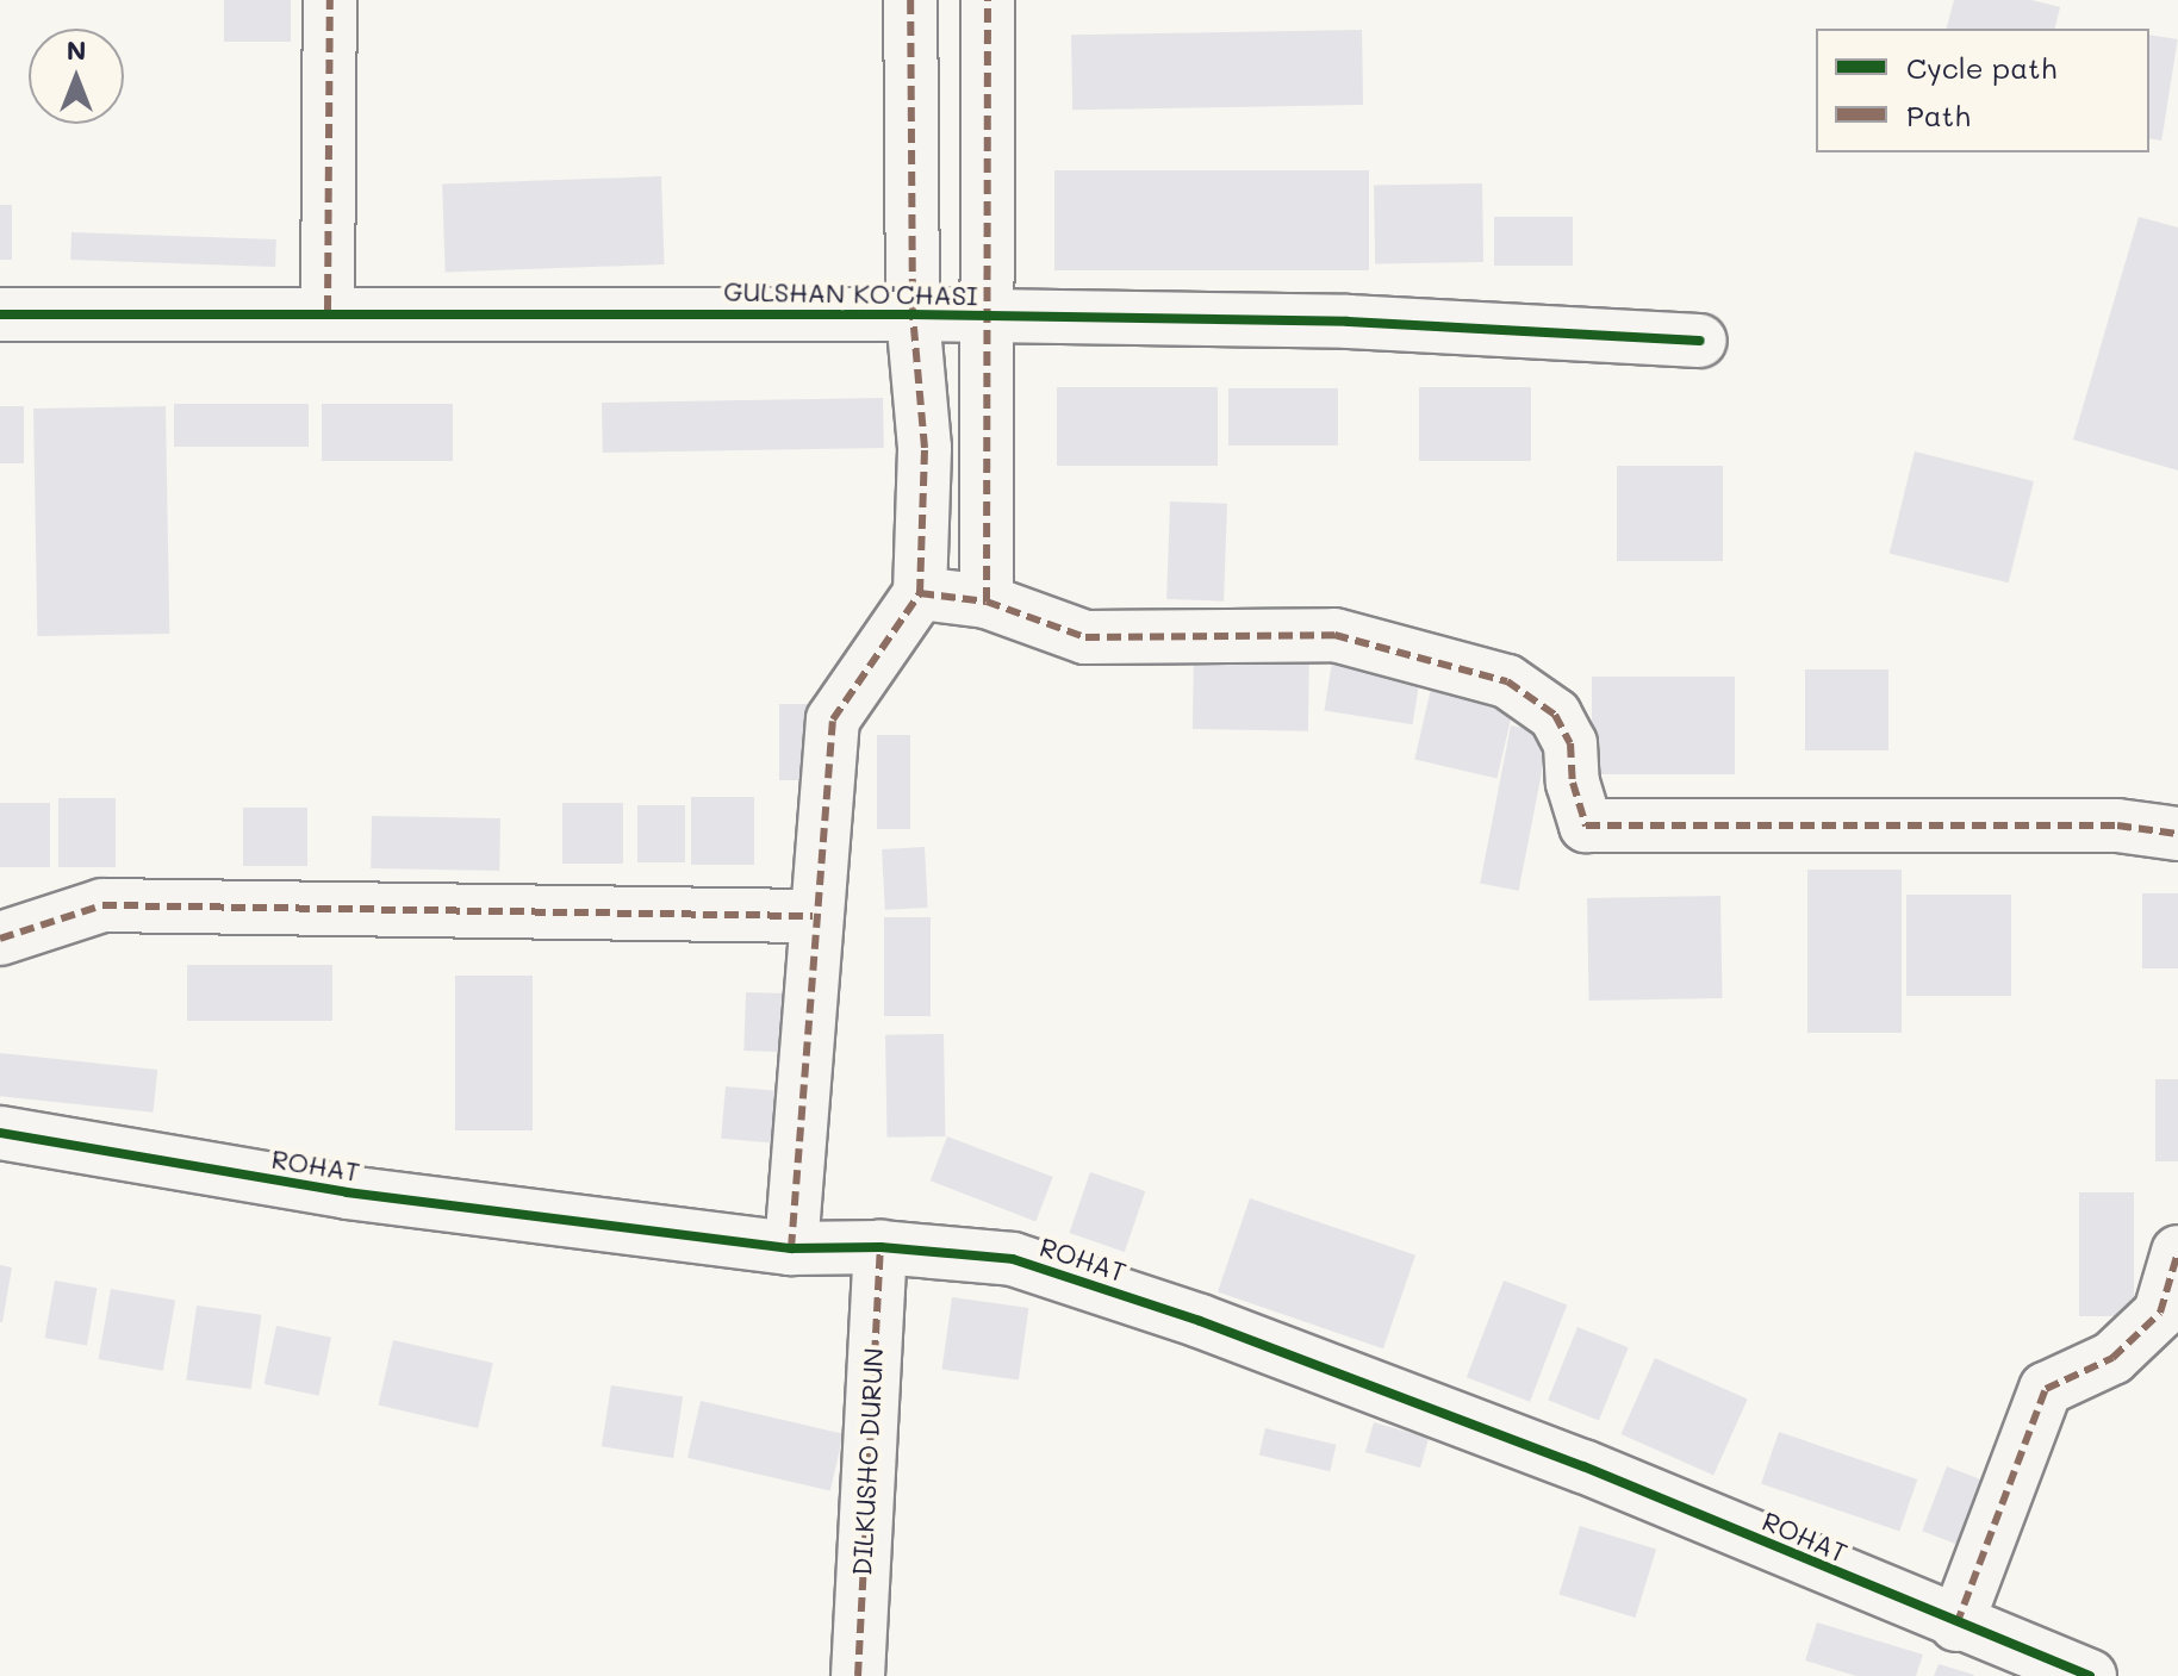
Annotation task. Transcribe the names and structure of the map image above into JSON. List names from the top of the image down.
{
  "streets": {
    "street": ["GULSHAN KO'CHASI", "ROHAT", "DILKUSHO DURUN"]
  },
  "crossings": [
    ["ROHAT", "DILKUSHO DURUN"]
  ],
  "legend": ["Cycle path", "Path"],
  "north": "top"
}
